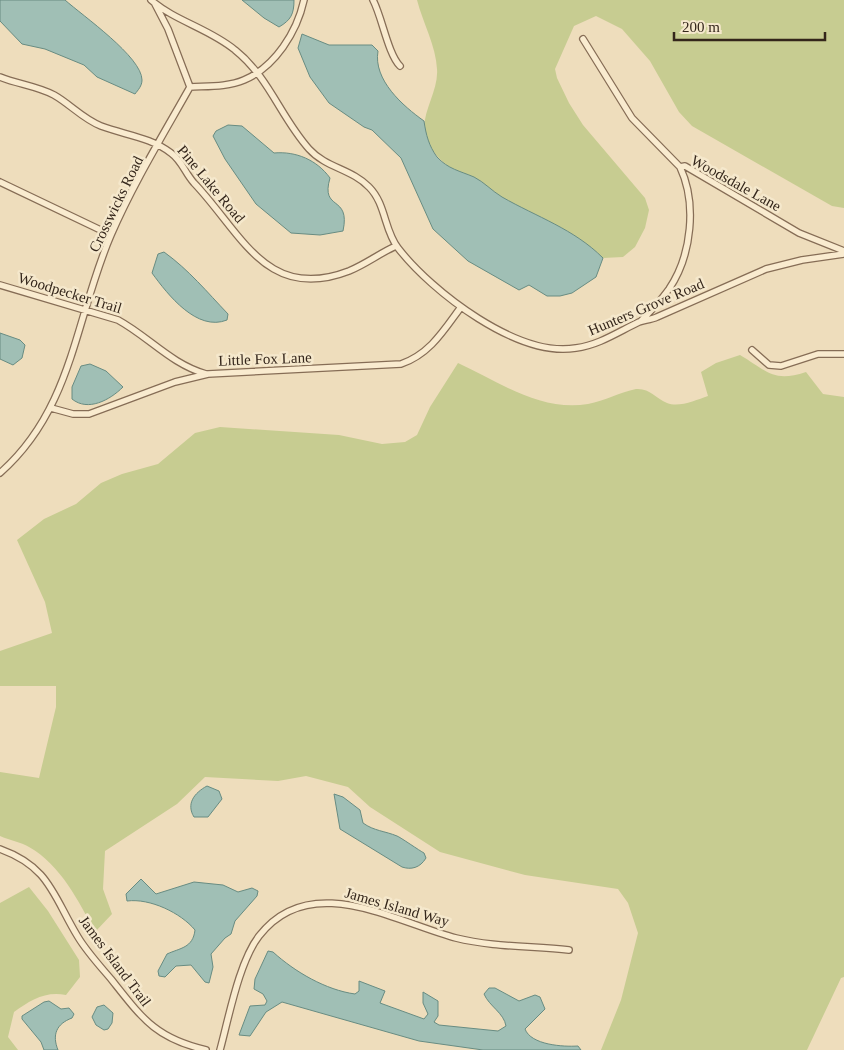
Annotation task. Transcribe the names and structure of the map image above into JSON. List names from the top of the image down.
{
  "streets": {
    "street": [
      "Woodsdale Lane",
      "Pine Lake Road",
      "Crosswicks Road",
      "Woodpecker Trail",
      "Hunters Grove Road",
      "Little Fox Lane",
      "James Island Way",
      "James Island Trail"
    ]
  },
  "crossings": [
    ["Woodsdale Lane", "Hunters Grove Road"],
    ["Pine Lake Road", "Crosswicks Road"],
    ["Pine Lake Road", "Hunters Grove Road"],
    ["Crosswicks Road", "Woodpecker Trail"],
    ["Crosswicks Road", "Little Fox Lane"],
    ["Woodpecker Trail", "Little Fox Lane"],
    ["Hunters Grove Road", "Little Fox Lane"]
  ],
  "scale_bar": "200 m"
}
